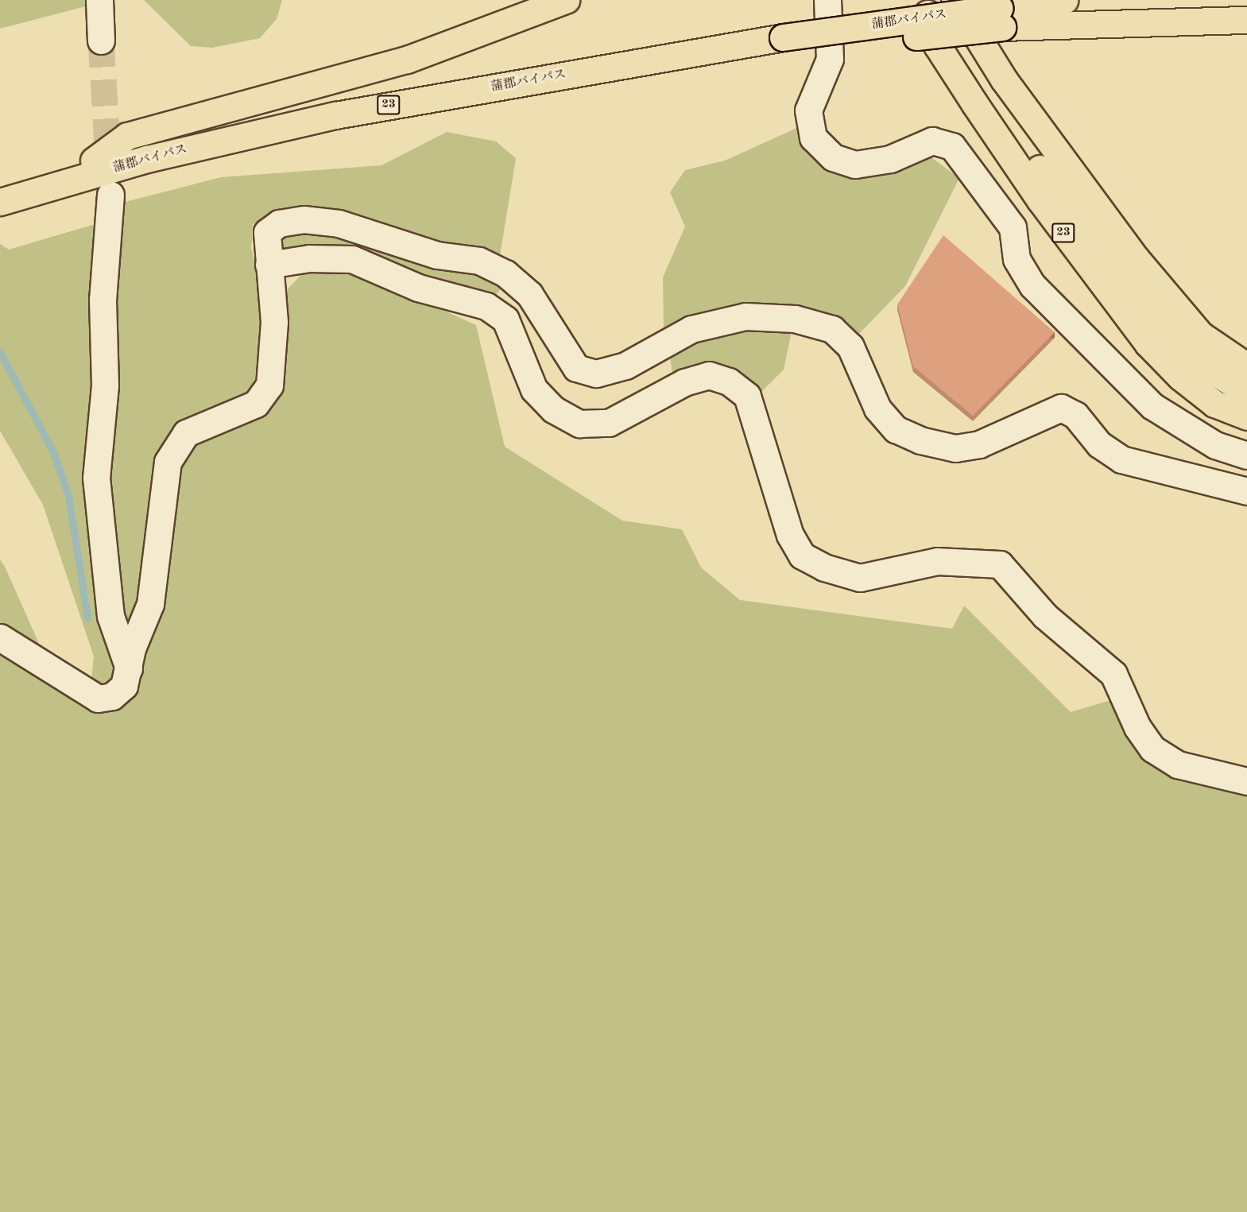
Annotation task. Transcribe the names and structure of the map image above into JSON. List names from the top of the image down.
{
  "streets": {
    "highway": ["蒲郡バイパス", "23"]
  },
  "crossings": [
    ["蒲郡バイパス", "23"]
  ]
}
